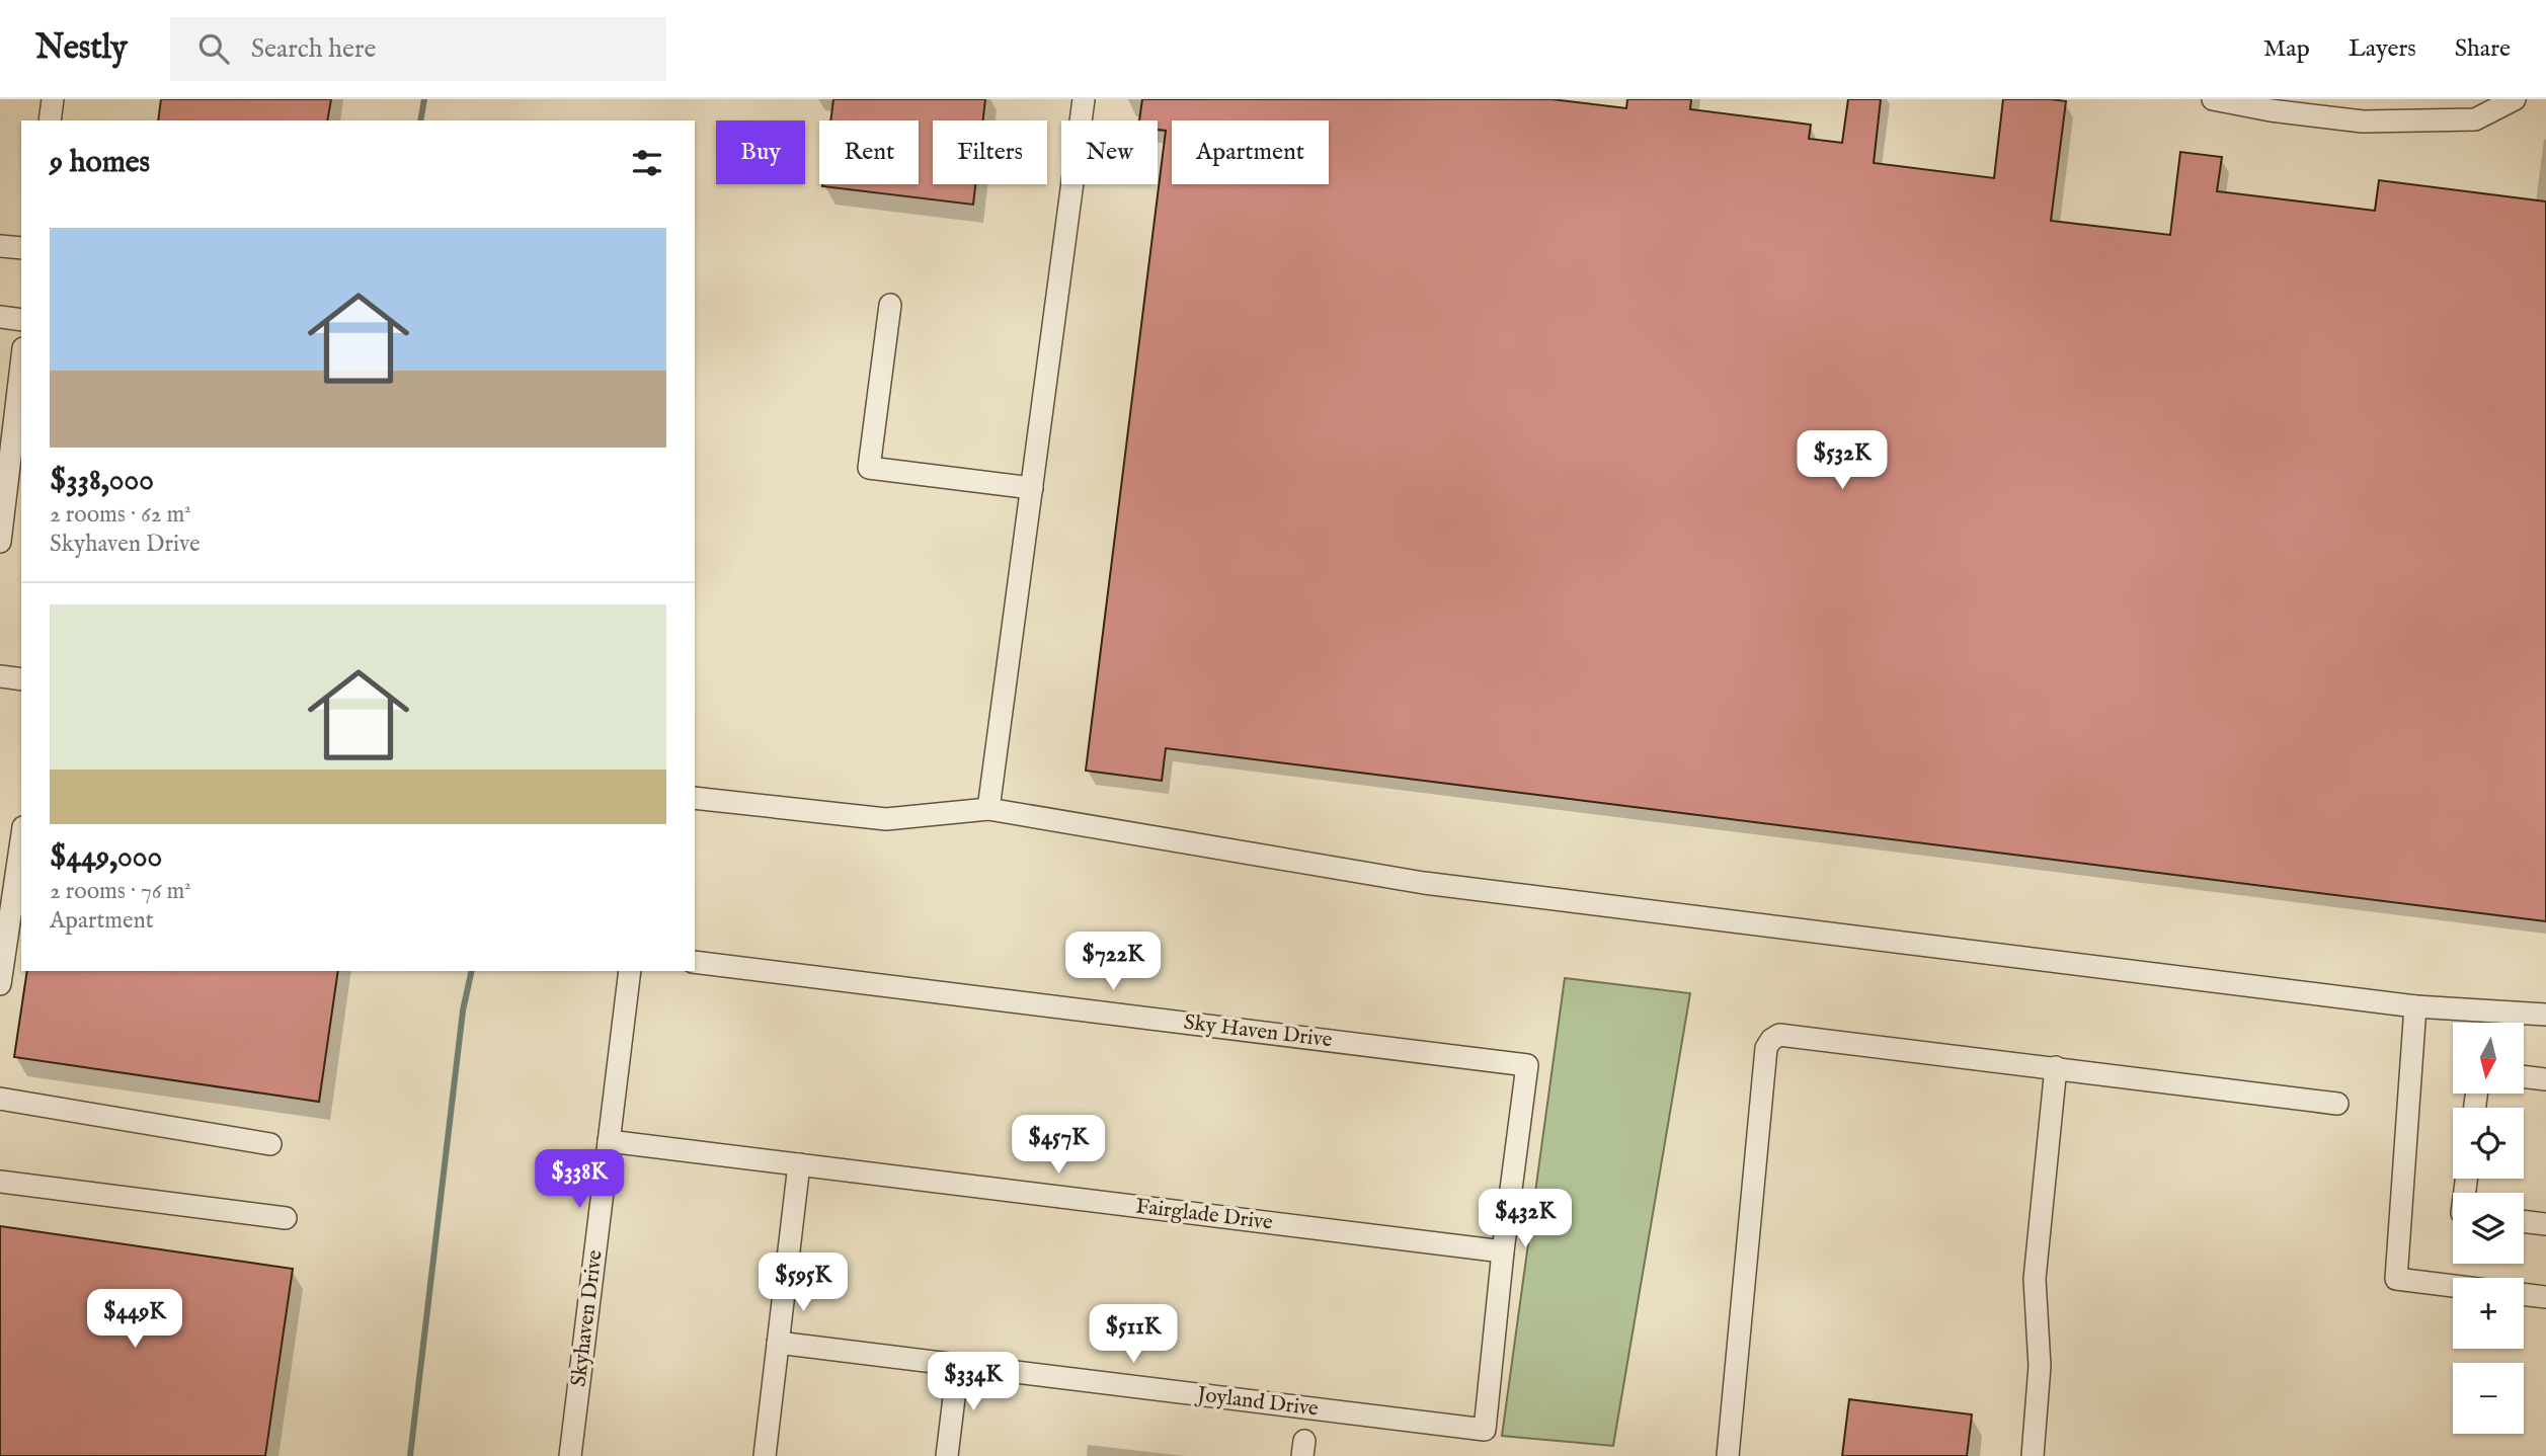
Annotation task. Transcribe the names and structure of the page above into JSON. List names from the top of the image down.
{
  "streets": {
    "street": [
      "Sky Haven Drive",
      "Fairglade Drive",
      "Skyhaven Drive",
      "Joyland Drive"
    ]
  },
  "crossings": [
    ["Sky Haven Drive", "Fairglade Drive"],
    ["Sky Haven Drive", "Joyland Drive"],
    ["Fairglade Drive", "Skyhaven Drive"],
    ["Fairglade Drive", "Joyland Drive"]
  ],
  "north": "bottom",
  "page": {
    "header": "Nestly",
    "search": "Search here",
    "nav": ["Map", "Layers", "Share"],
    "chip": [
      "Buy",
      "Rent",
      "Filters",
      "New",
      "Apartment"
    ],
    "heading": "9 homes",
    "list": [
      {
        "name": "$338,000",
        "note": "2 rooms · 62 m² · Skyhaven Drive"
      },
      {
        "name": "$449,000",
        "note": "2 rooms · 76 m² · Apartment"
      }
    ],
    "price": [
      "$532K",
      "$722K",
      "$457K",
      "$338K",
      "$432K",
      "$595K",
      "$449K",
      "$511K",
      "$334K"
    ],
    "map_buttons": ["+", "−"]
  }
}
